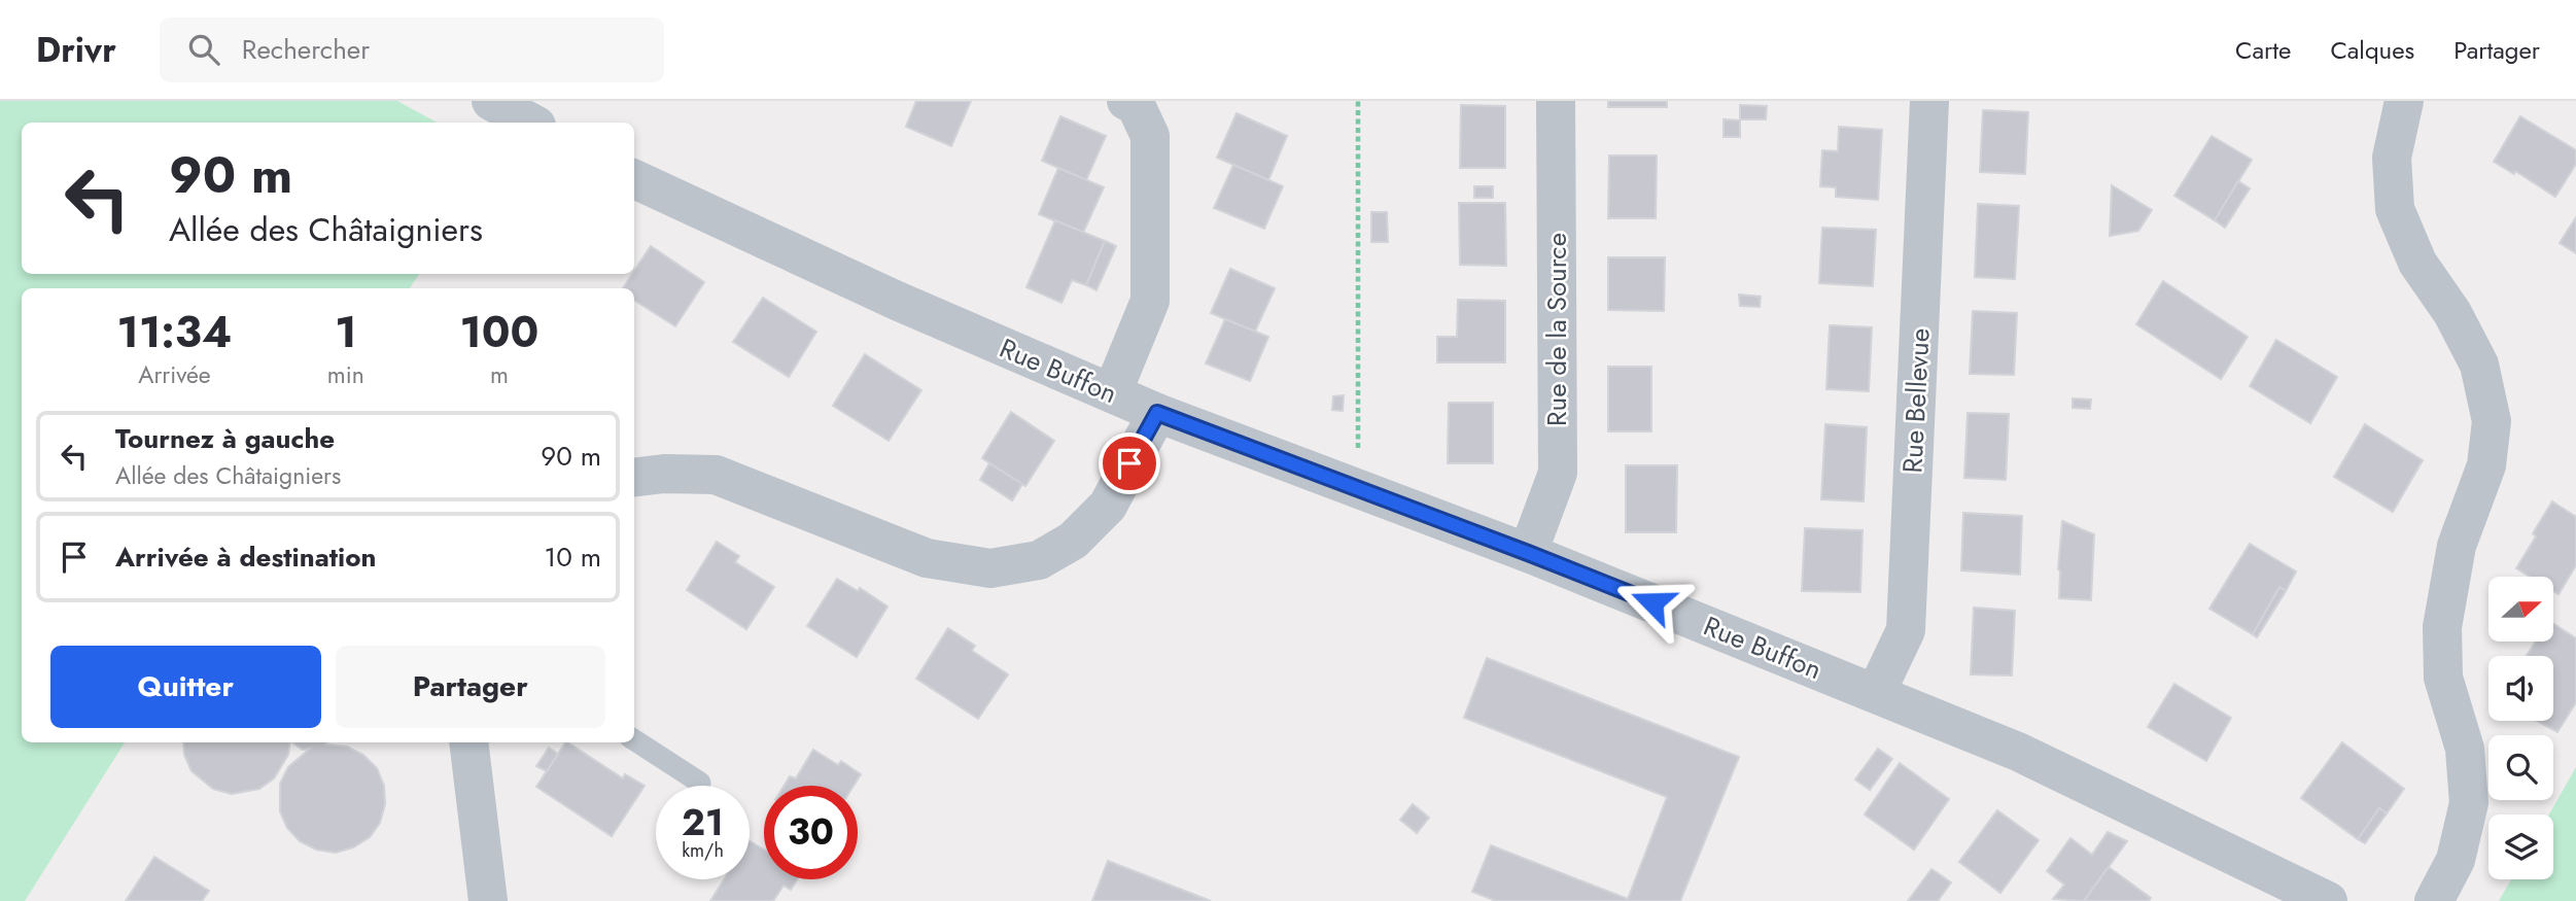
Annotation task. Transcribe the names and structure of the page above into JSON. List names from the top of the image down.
{
  "streets": {
    "street": ["Rue de la Source", "Rue Buffon", "Rue Bellevue"]
  },
  "crossings": [
    ["Rue de la Source", "Rue Buffon"],
    ["Rue Buffon", "Rue Bellevue"]
  ],
  "north": "right",
  "page": {
    "header": "Drivr",
    "search": "Rechercher",
    "nav": ["Carte", "Calques", "Partager"],
    "turn": ["90 m", "Allée des Châtaigniers"],
    "eta": [
      "11:34",
      "Arrivée",
      "1",
      "min",
      "100",
      "m"
    ],
    "list": [
      {
        "name": "Tournez à gauche",
        "note": "Allée des Châtaigniers",
        "value": "90 m"
      },
      {
        "name": "Arrivée à destination",
        "value": "10 m"
      }
    ],
    "buttons": ["Quitter", "Partager"],
    "speed": "21 km/h",
    "limit": "30"
  }
}
